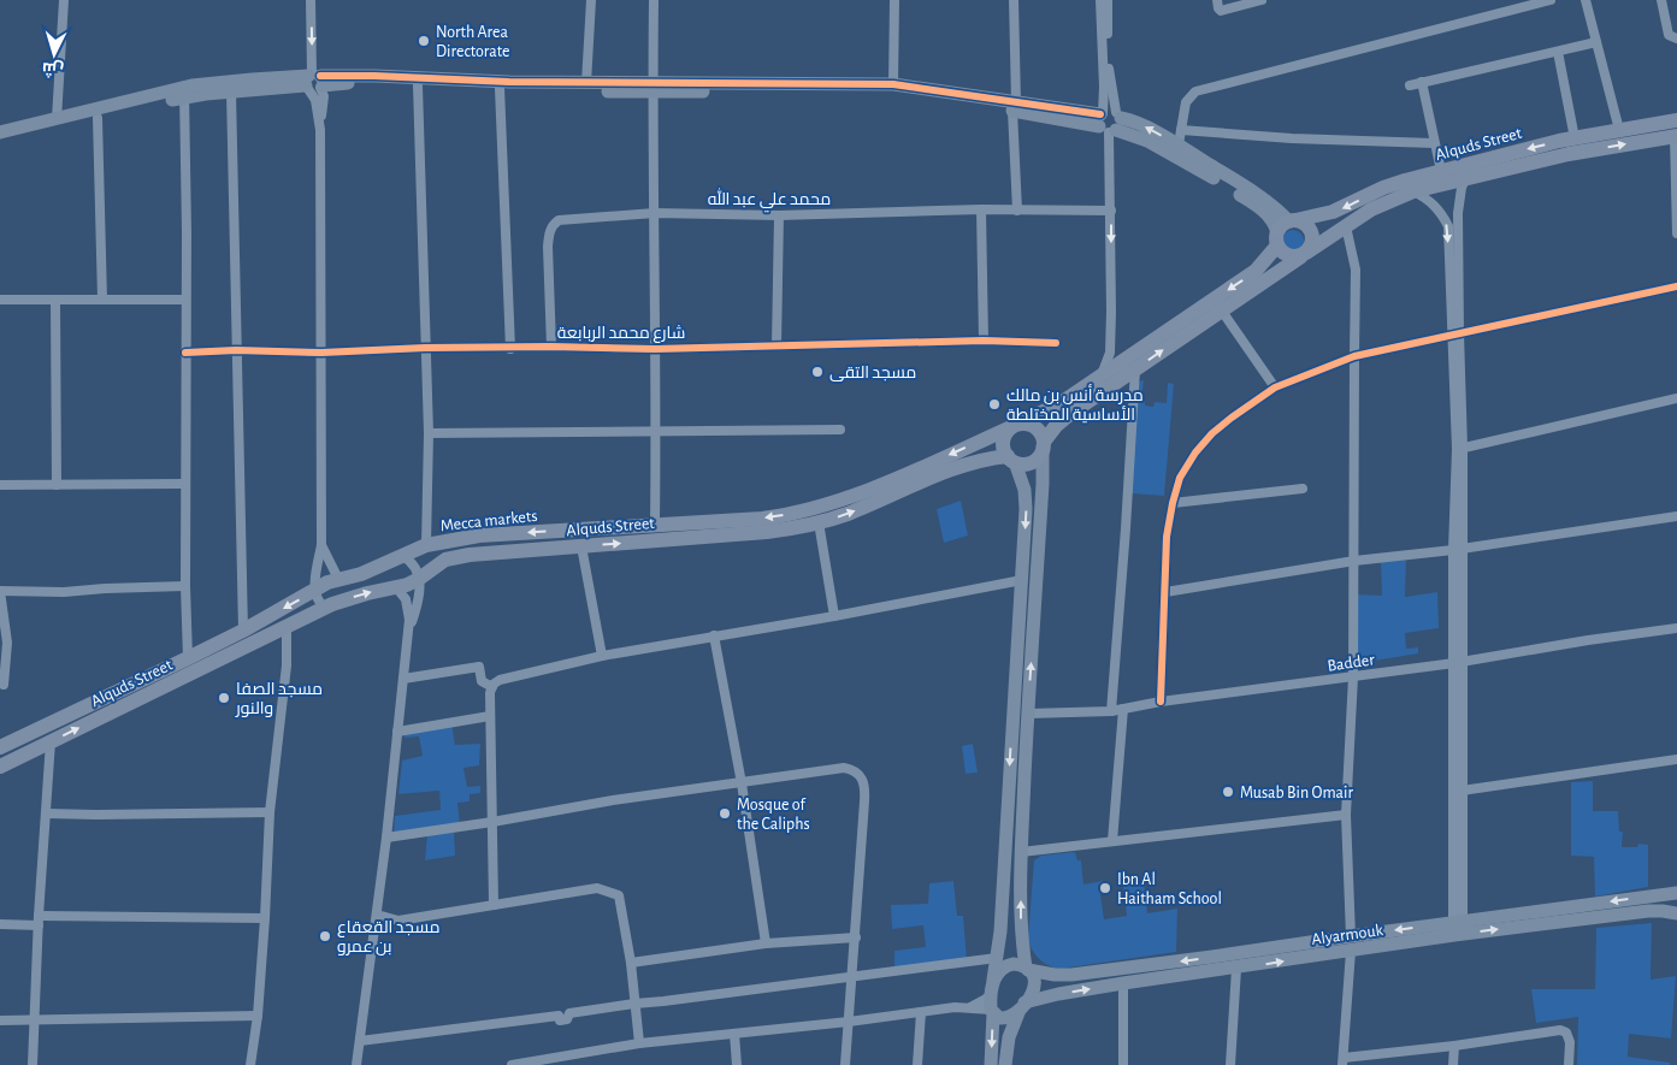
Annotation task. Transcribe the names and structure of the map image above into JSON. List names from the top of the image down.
{
  "streets": {
    "main road": ["Alquds Street", "Mecca markets"],
    "street": [
      "محمد علي عبد الله",
      "شارع محمد الربابعة",
      "Badder",
      "Alyarmouk"
    ]
  },
  "crossings": [
    ["Alquds Street", "Mecca markets"],
    ["محمد علي عبد الله", "شارع محمد الربابعة"]
  ],
  "one_way": ["Mecca markets"],
  "places": [
    "North Area Directorate",
    "مسجد التقى",
    "مدرسة أنس بن مالك الأساسية المختلطة",
    "مسجد الصفا والنور",
    "Musab Bin Omair",
    "Mosque of the Caliphs",
    "Ibn Al Haitham School",
    "مسجد القعقاع بن عمرو"
  ],
  "north": "bottom"
}
